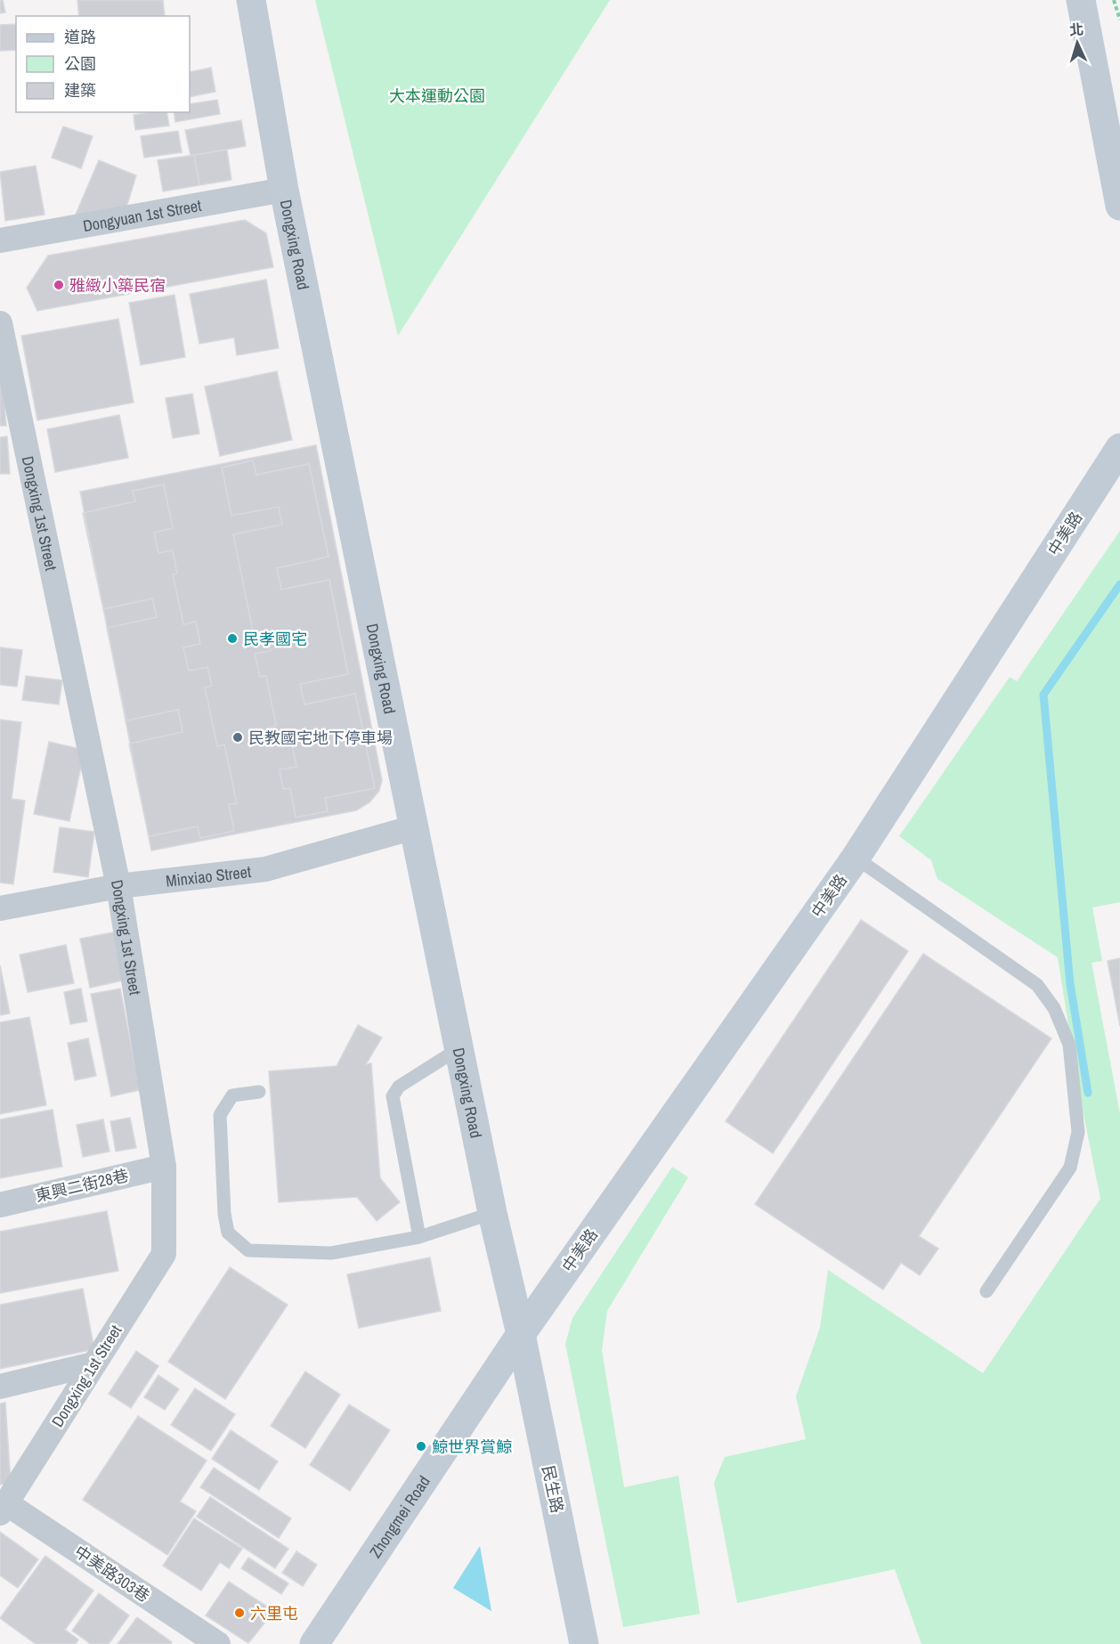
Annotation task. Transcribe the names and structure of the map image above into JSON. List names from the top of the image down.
{
  "streets": {
    "street": [
      "Dongyuan 1st Street",
      "Dongxing Road",
      "Dongxing 1st Street",
      "中美路",
      "Minxiao Street",
      "東興二街28巷",
      "民生路",
      "Zhongmei Road",
      "中美路303巷"
    ]
  },
  "crossings": [
    ["Dongyuan 1st Street", "Dongxing Road"],
    ["Dongxing Road", "中美路"],
    ["Dongxing Road", "Minxiao Street"],
    ["Dongxing Road", "民生路"],
    ["Dongxing Road", "Zhongmei Road"],
    ["Dongxing 1st Street", "Minxiao Street"],
    ["Dongxing 1st Street", "東興二街28巷"],
    ["Dongxing 1st Street", "中美路303巷"],
    ["中美路", "民生路"],
    ["中美路", "Zhongmei Road"],
    ["民生路", "Zhongmei Road"]
  ],
  "parks": ["大本運動公園"],
  "places": [
    "雅緻小築民宿",
    "民孝國宅",
    "民教國宅地下停車場",
    "鯨世界賞鯨",
    "六里屯"
  ],
  "legend": ["道路", "公園", "建築"],
  "north": "top"
}
